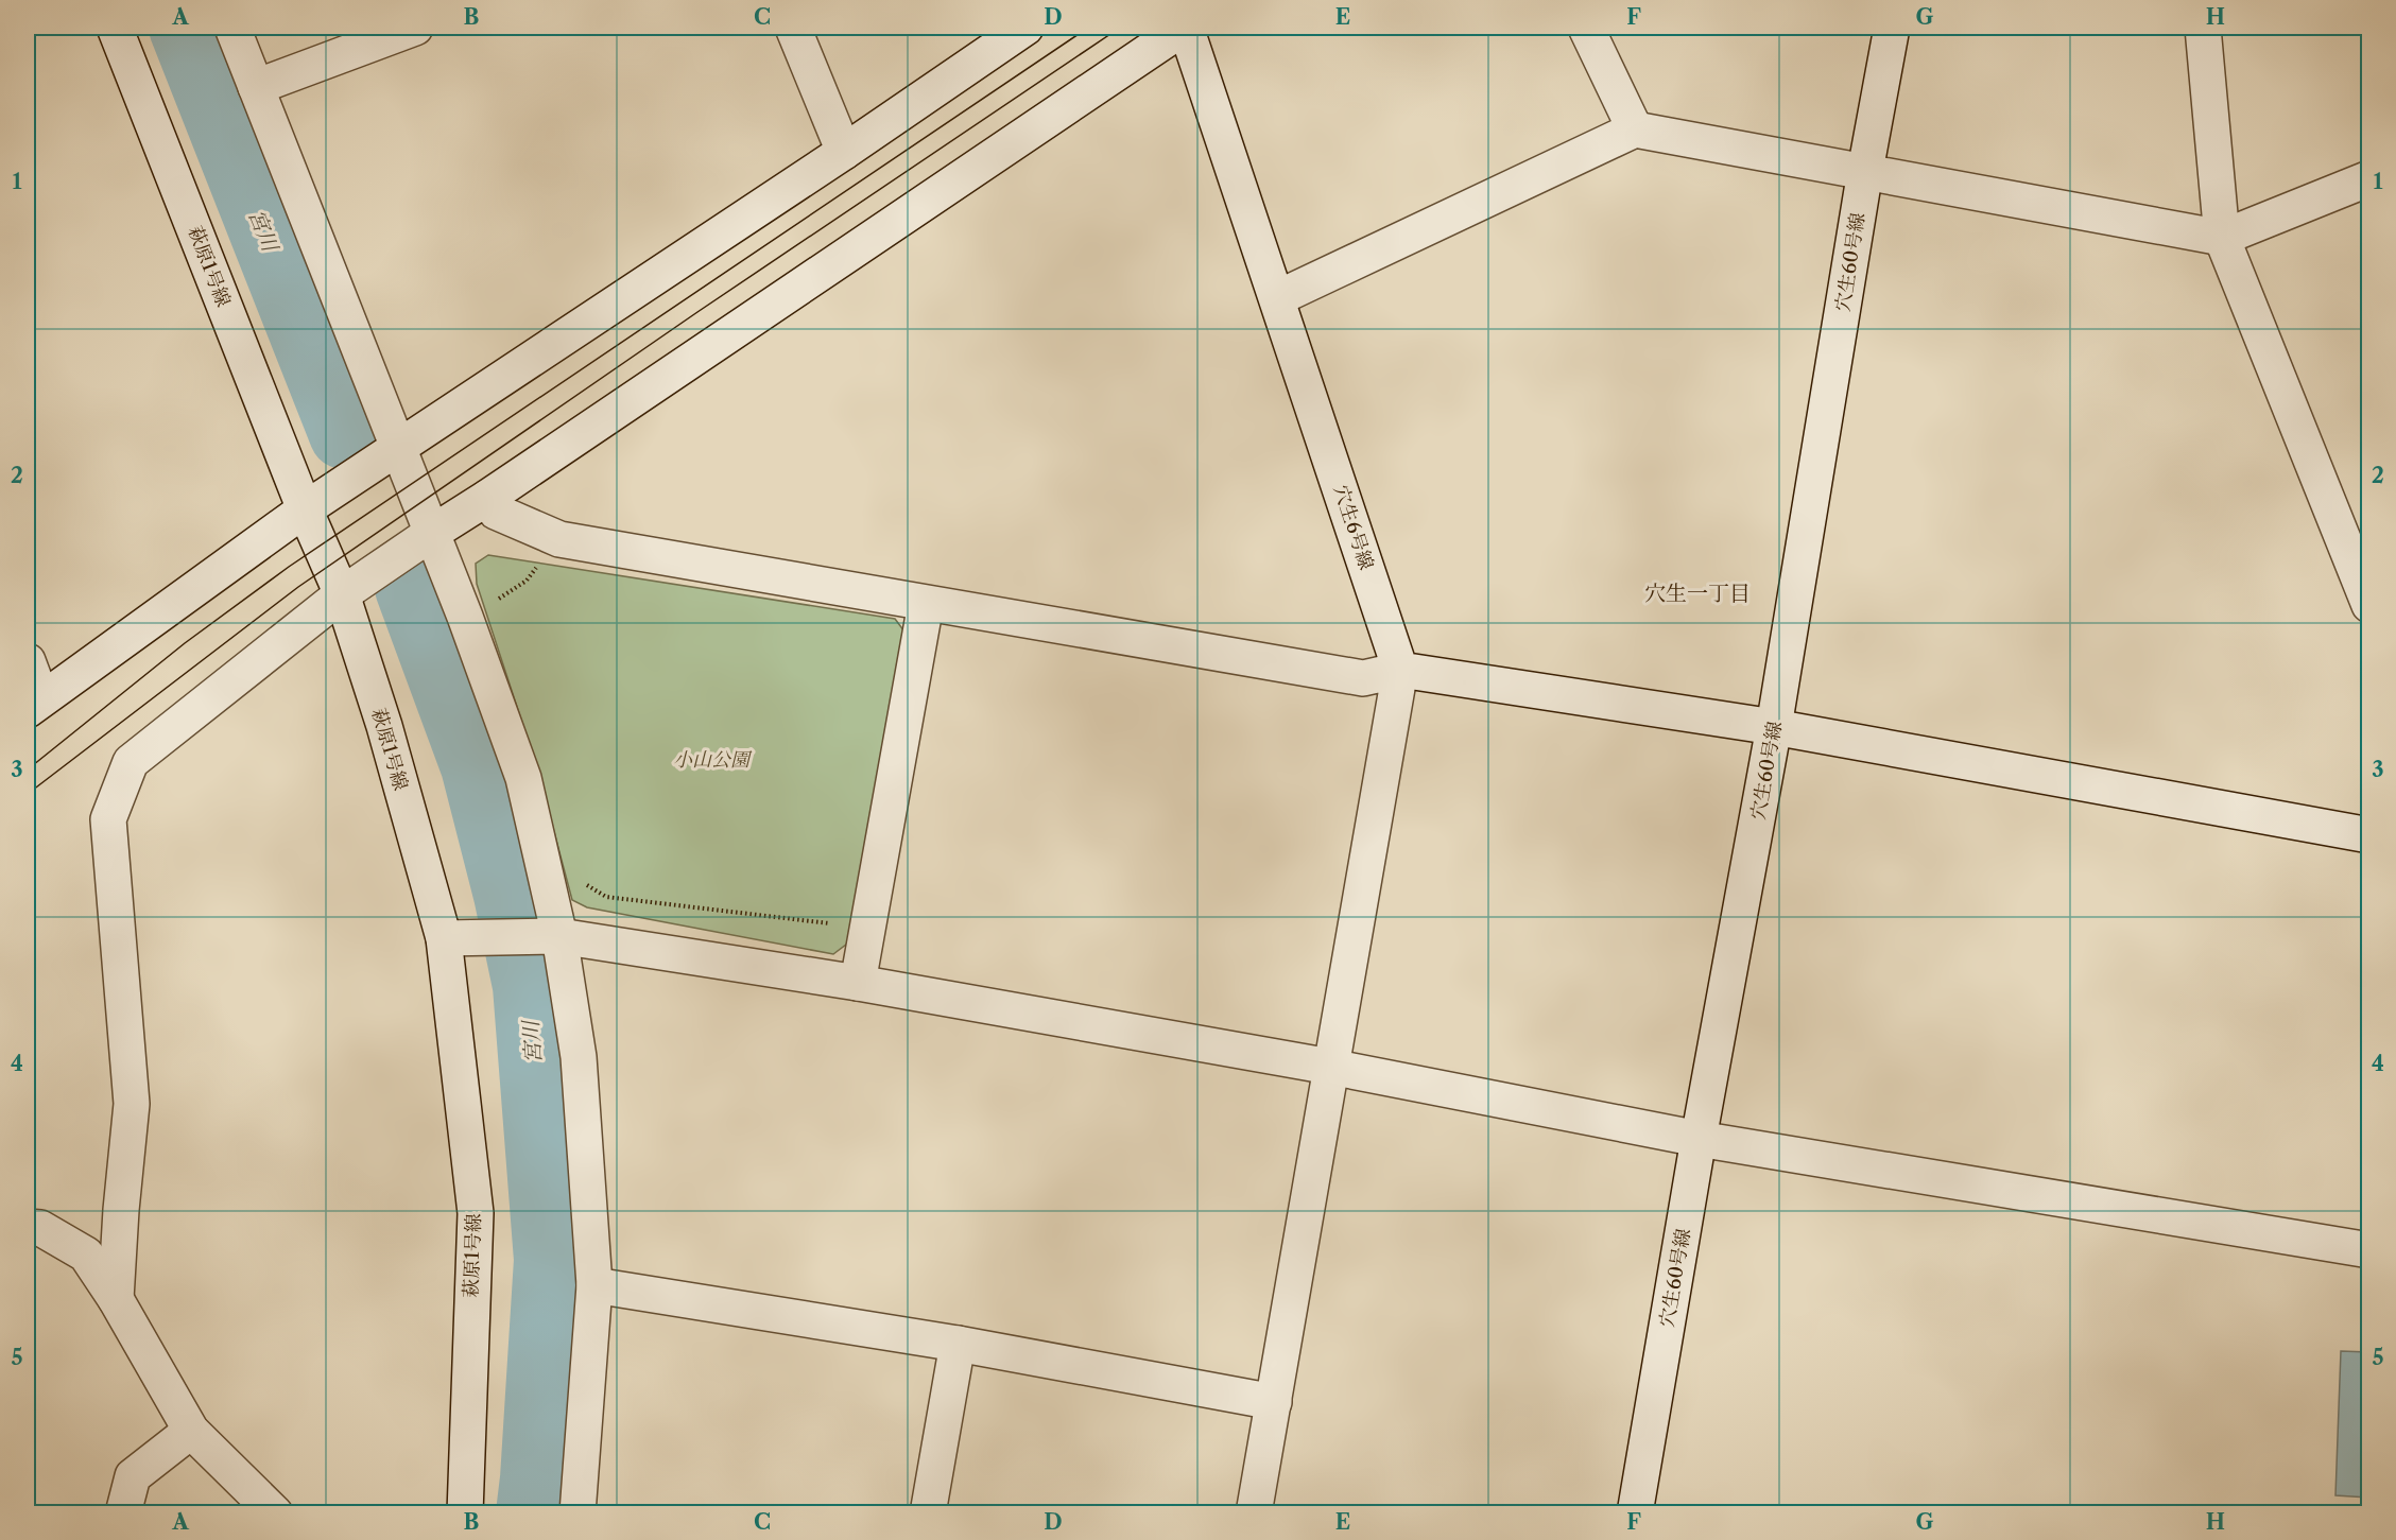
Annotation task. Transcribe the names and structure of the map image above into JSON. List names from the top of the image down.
{
  "streets": {
    "street": ["穴生60号線", "萩原1号線", "穴生6号線"]
  },
  "districts": ["穴生一丁目"],
  "water": ["宮川"],
  "parks": ["小山公園"],
  "grid": {
    "columns": [
      "A",
      "B",
      "C",
      "D",
      "E",
      "F",
      "G",
      "H"
    ],
    "rows": [
      "1",
      "2",
      "3",
      "4",
      "5"
    ]
  }
}
